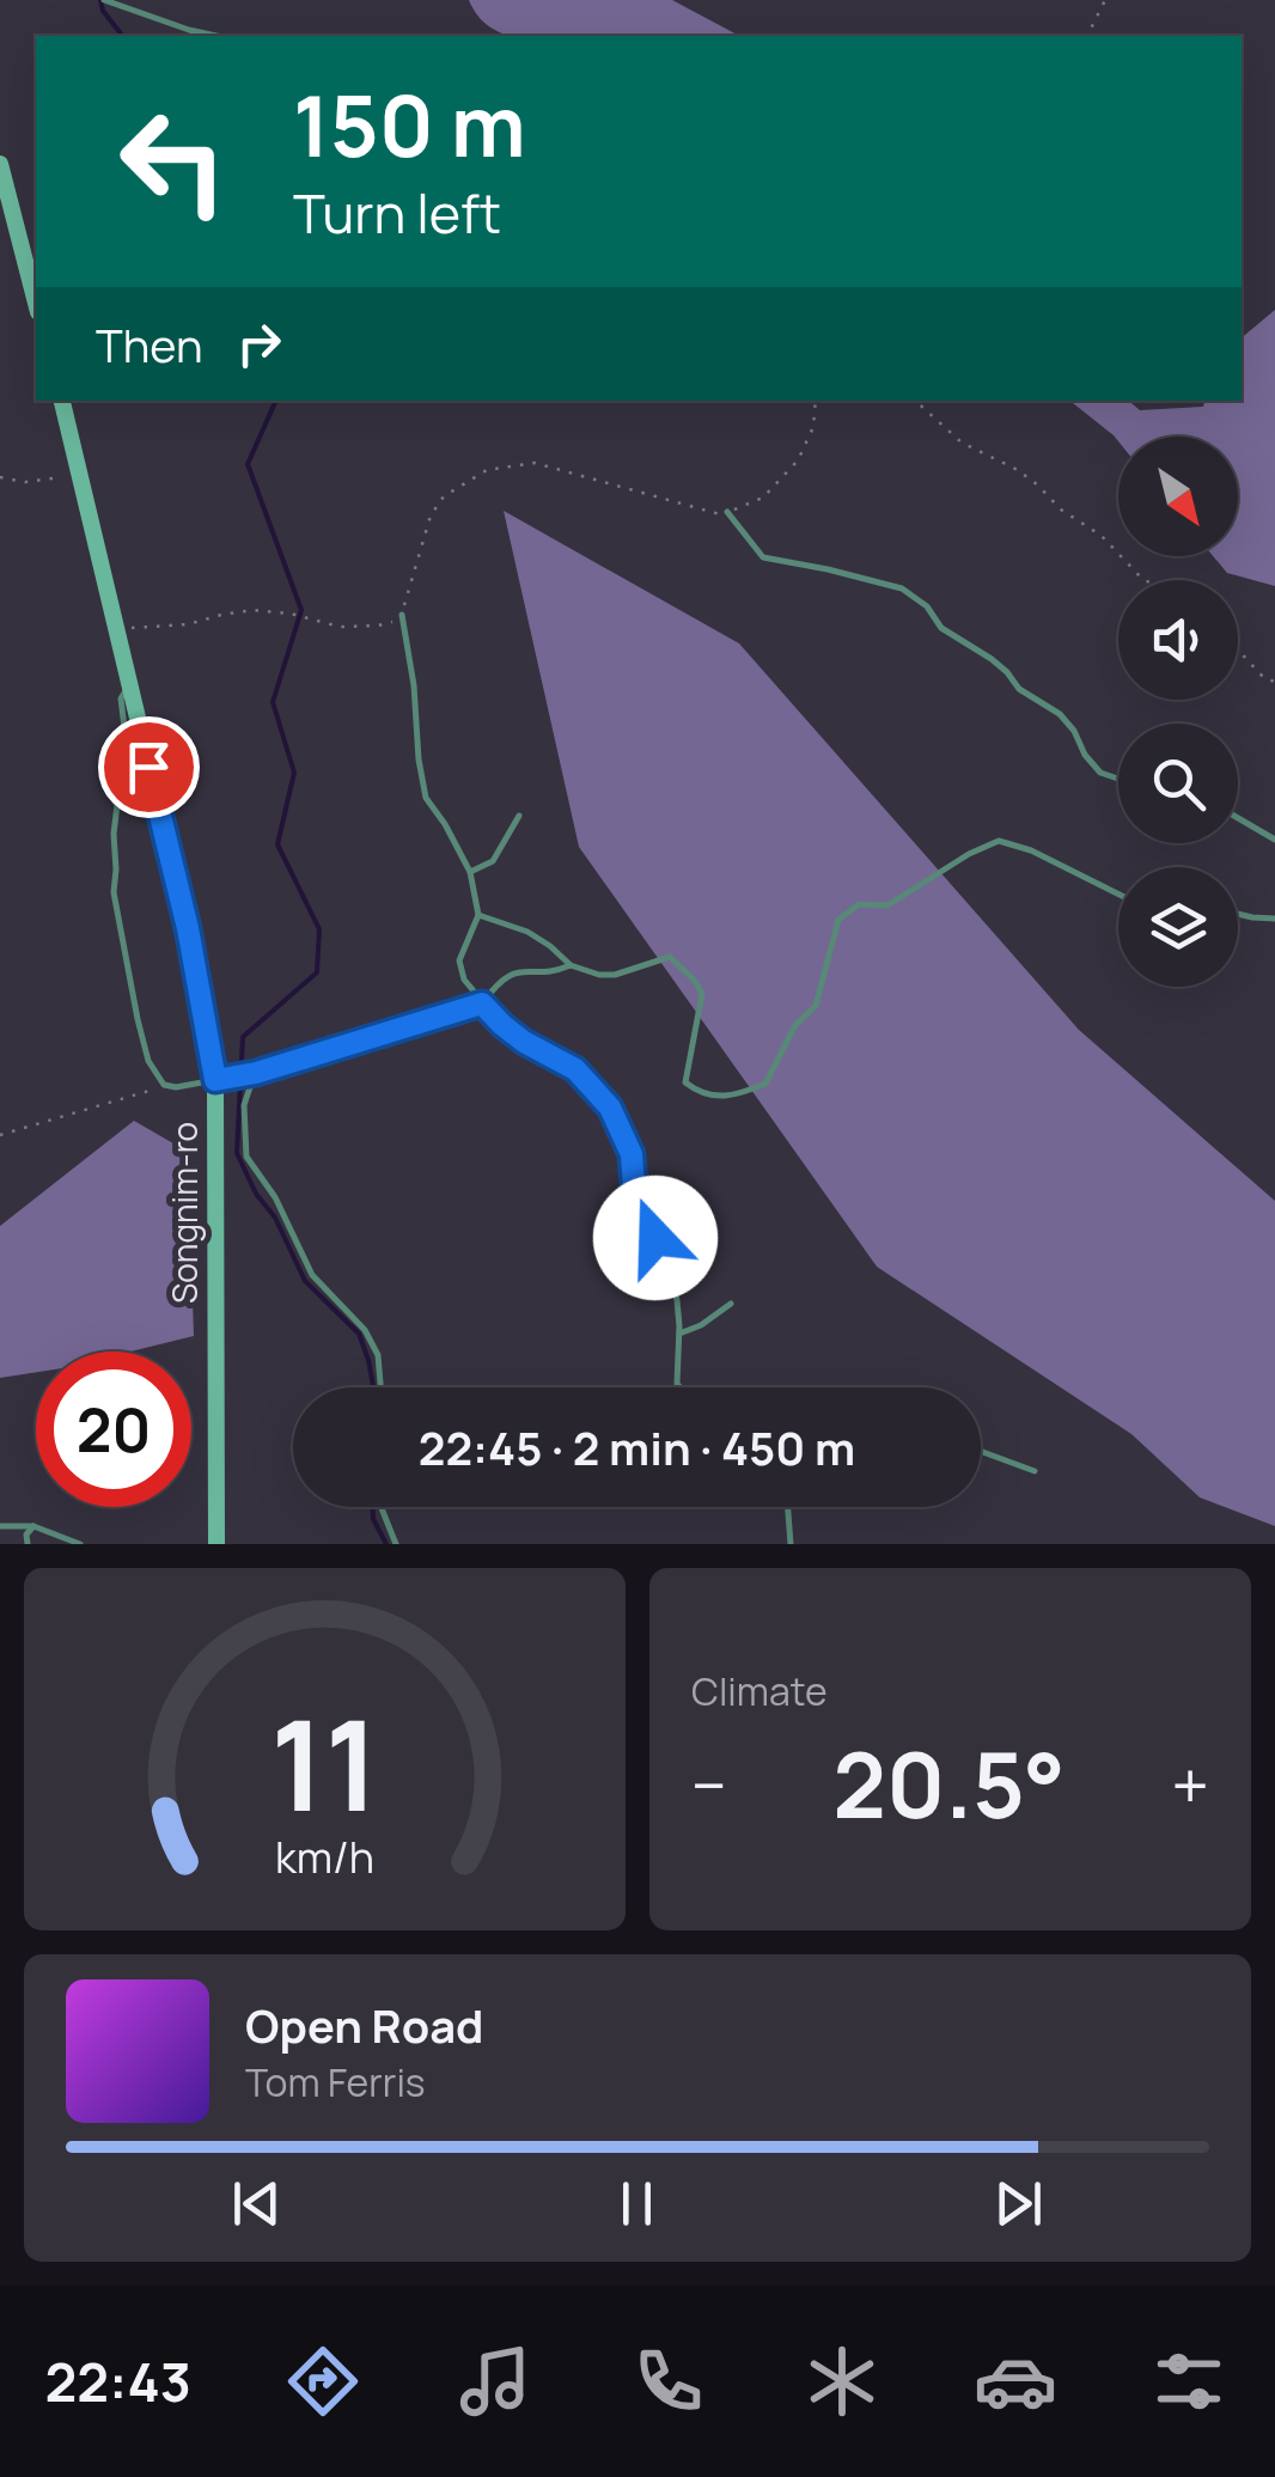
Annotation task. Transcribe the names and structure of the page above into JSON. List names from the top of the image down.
{
  "streets": {
    "main road": ["Songnim-ro"]
  },
  "north": "bottom right",
  "page": {
    "turn": ["150 m", "Turn left"],
    "then": "Then",
    "limit": "20",
    "trip": "22:45 · 2 min · 450 m",
    "tile": "Climate",
    "heat": ["−", "20.5°", "+"],
    "song": ["Open Road", "Tom Ferris"],
    "tabs": "22:43",
    "gauge": ["11", "km/h"]
  }
}
